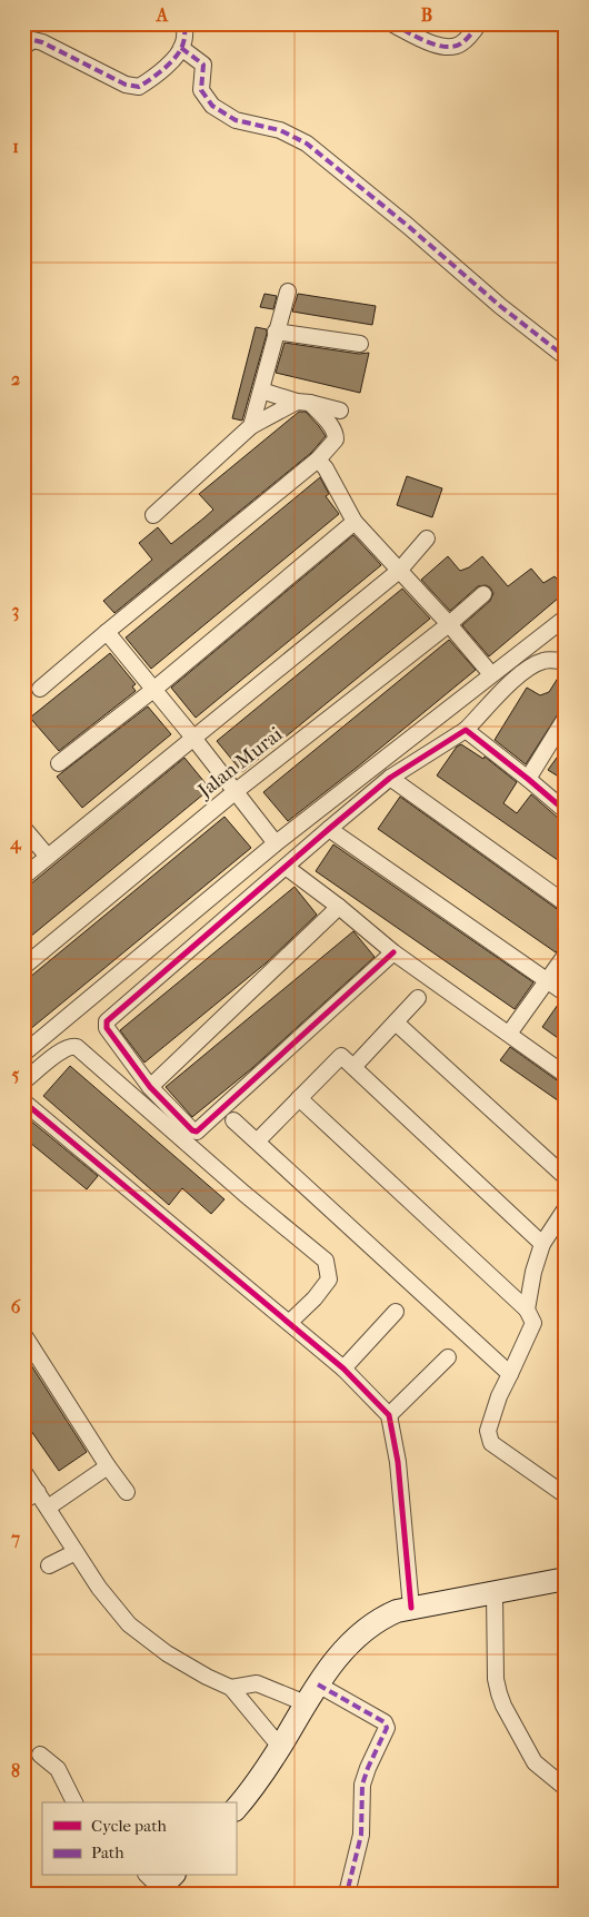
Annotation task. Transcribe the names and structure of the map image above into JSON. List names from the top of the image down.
{
  "streets": {
    "street": ["Jalan Murai"]
  },
  "legend": ["Cycle path", "Path"],
  "grid": {
    "columns": ["A", "B"],
    "rows": [
      "1",
      "2",
      "3",
      "4",
      "5",
      "6",
      "7",
      "8"
    ]
  }
}
